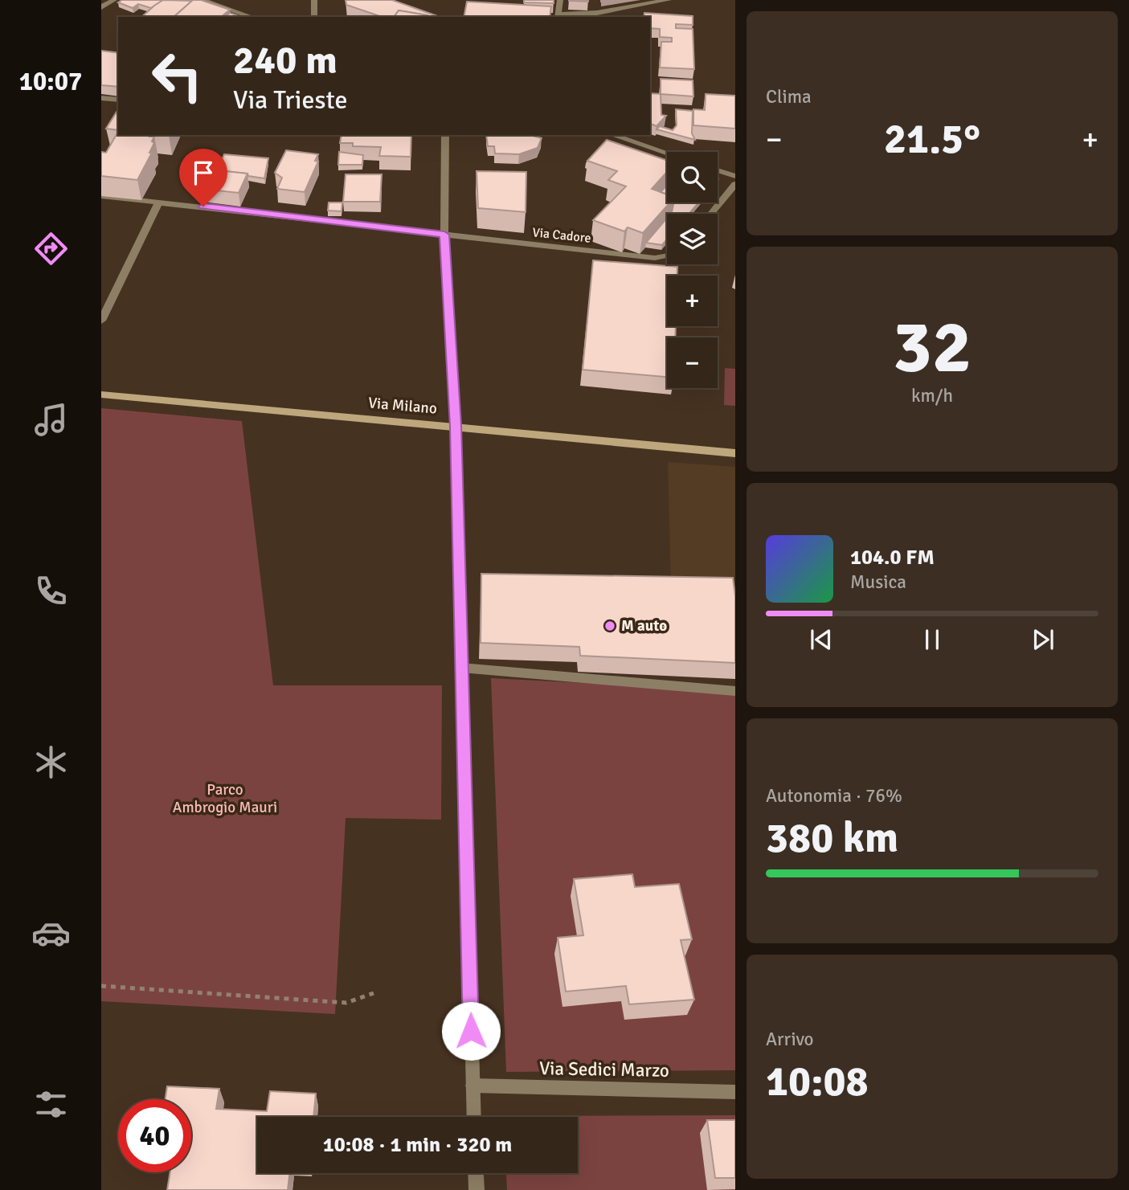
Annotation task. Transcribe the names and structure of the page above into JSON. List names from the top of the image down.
{
  "streets": {
    "main road": ["Via Milano"],
    "street": ["Via Cadore", "Via Sedici Marzo"]
  },
  "parks": ["Parco Ambrogio Mauri"],
  "places": ["M auto"],
  "page": {
    "tabs": "10:07",
    "tile": [
      "Clima",
      ["32", "km/h"],
      ["Autonomia · 76%", "380 km"],
      ["Arrivo", "10:08"]
    ],
    "turn": ["240 m", "Via Trieste"],
    "heat": ["−", "21.5°", "+"],
    "map_buttons": ["+", "−"],
    "song": ["104.0 FM", "Musica"],
    "limit": "40",
    "trip": "10:08 · 1 min · 320 m"
  }
}
